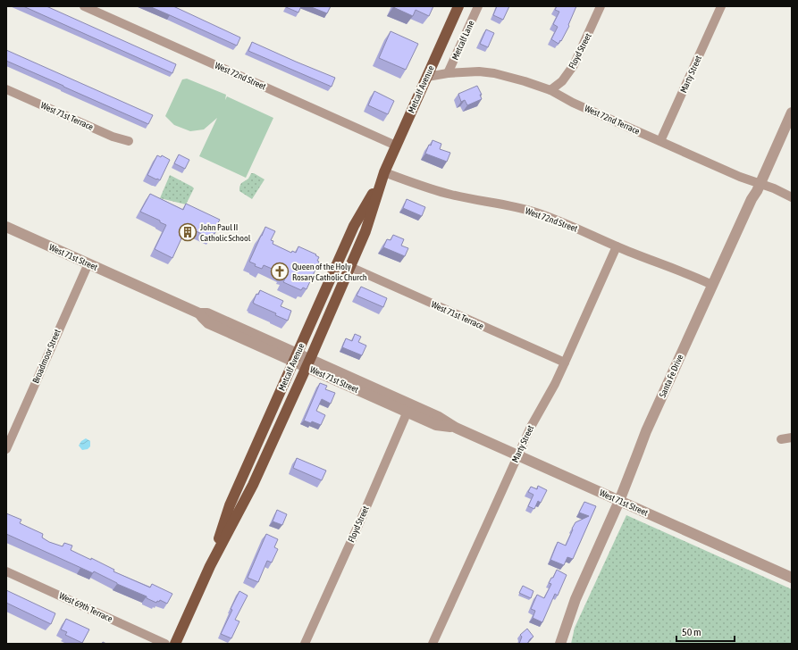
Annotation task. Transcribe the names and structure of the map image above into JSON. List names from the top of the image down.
{
  "streets": {
    "main road": ["Metcalf Avenue"],
    "street": [
      "Metcalf Lane",
      "Floyd Street",
      "Marty Street",
      "West 72nd Street",
      "West 71st Terrace",
      "West 72nd Terrace",
      "West 71st Street",
      "Broadmoor Street",
      "Santa Fe Drive",
      "West 69th Terrace"
    ]
  },
  "crossings": [
    ["Metcalf Lane", "West 72nd Terrace"],
    ["Floyd Street", "West 72nd Terrace"],
    ["Floyd Street", "West 71st Street"],
    ["Marty Street", "West 72nd Street"],
    ["Marty Street", "West 71st Terrace"],
    ["Marty Street", "West 72nd Terrace"],
    ["Marty Street", "West 71st Street"],
    ["West 72nd Street", "Metcalf Avenue"],
    ["West 72nd Street", "Santa Fe Drive"],
    ["Metcalf Avenue", "West 71st Terrace"],
    ["Metcalf Avenue", "West 72nd Terrace"],
    ["Metcalf Avenue", "West 71st Street"],
    ["West 72nd Terrace", "Santa Fe Drive"],
    ["West 71st Street", "Broadmoor Street"],
    ["West 71st Street", "Santa Fe Drive"]
  ],
  "places": {
    "building": ["John Paul II Catholic School"],
    "church": ["Queen of the Holy Rosary Catholic Church"]
  },
  "scale_bar": "50 m"
}
